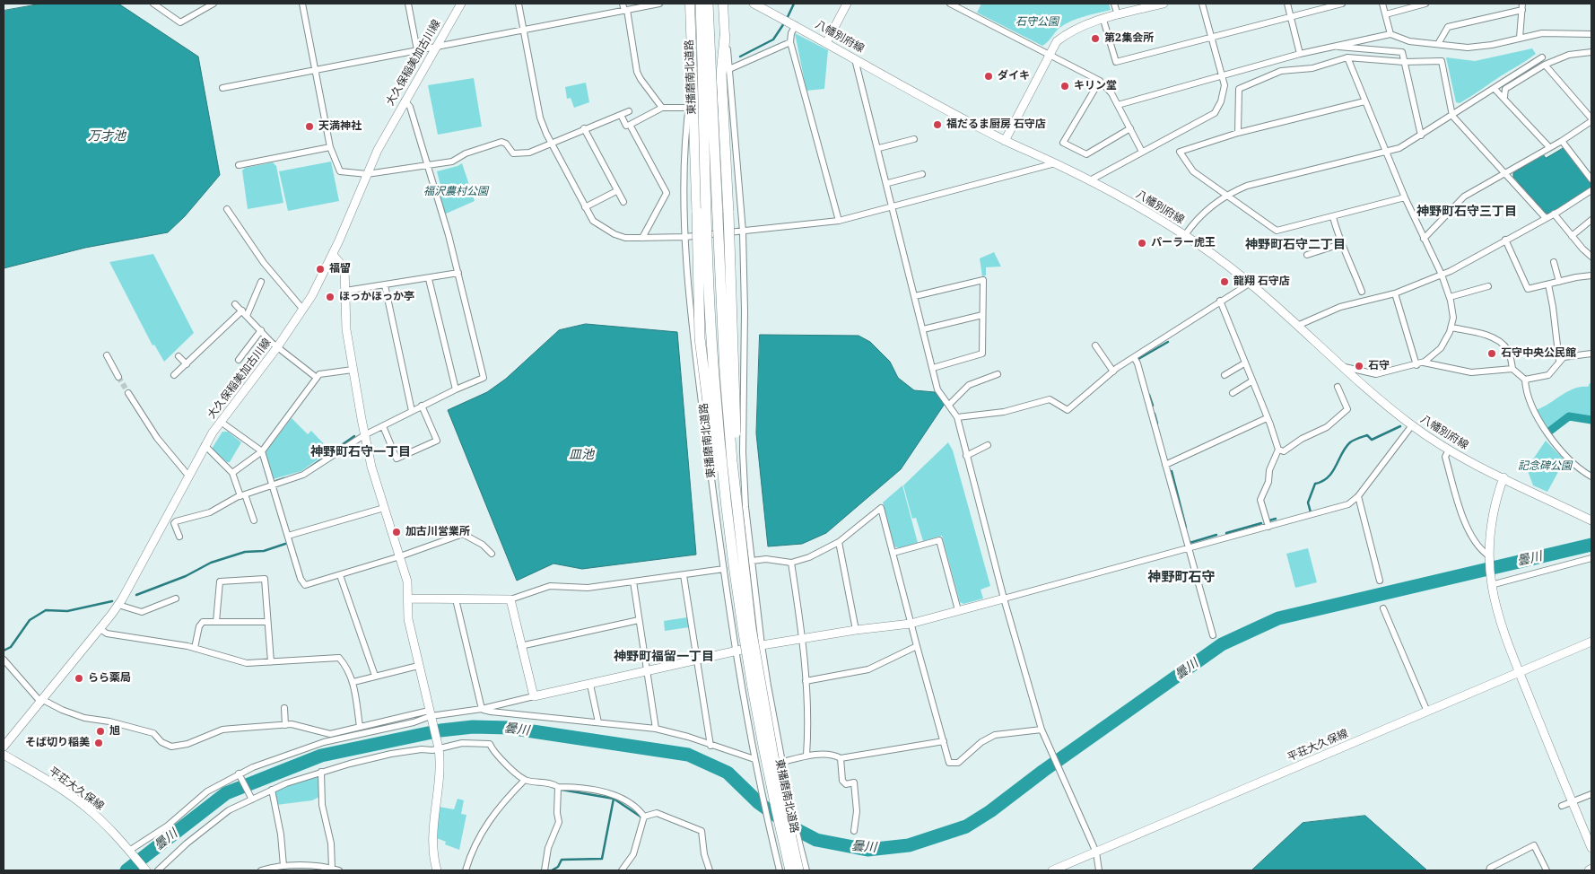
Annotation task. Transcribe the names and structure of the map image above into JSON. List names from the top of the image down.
{
  "streets": {
    "highway": ["東播磨南北道路"],
    "main road": ["八幡別府線", "大久保稲美加古川線", "平荘大久保線"]
  },
  "districts": [
    "神野町石守三丁目",
    "神野町石守二丁目",
    "神野町石守一丁目",
    "神野町石守",
    "神野町福留一丁目"
  ],
  "water": ["万才池", "皿池", "曇川"],
  "parks": ["石守公園", "福沢農村公園", "記念碑公園"],
  "places": [
    "第2集会所",
    "ダイキ",
    "キリン堂",
    "福だるま厨房 石守店",
    "天満神社",
    "パーラー虎王",
    "福留",
    "龍翔 石守店",
    "ほっかほっか亭",
    "石守中央公民館",
    "石守",
    "加古川営業所",
    "らら薬局",
    "旭",
    "そば切り稲美"
  ]
}
